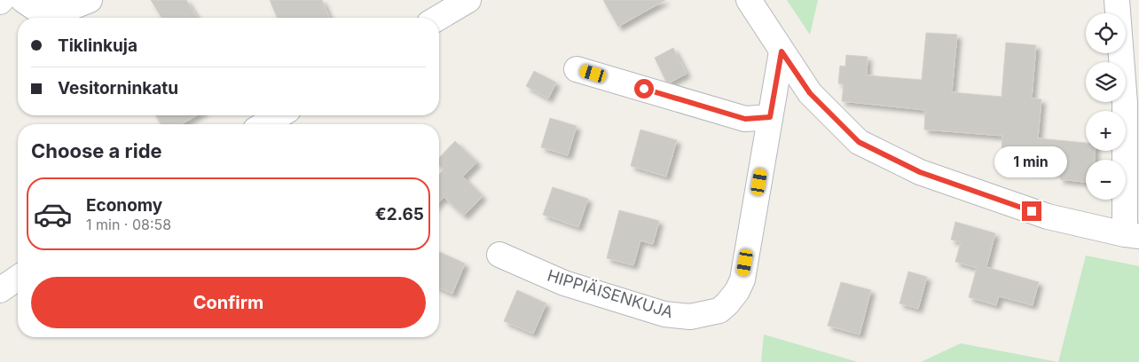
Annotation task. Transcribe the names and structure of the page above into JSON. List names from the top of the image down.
{
  "streets": {
    "street": ["HIPPIÄISENKUJA"]
  },
  "page": {
    "map_buttons": ["+", "−"],
    "banner": ["Tiklinkuja", "Vesitorninkatu"],
    "heading": "Choose a ride",
    "bubble": "1 min",
    "list": [
      {
        "name": "Economy",
        "note": "1 min · 08:58",
        "value": "€2.65"
      }
    ],
    "buttons": "Confirm"
  }
}
